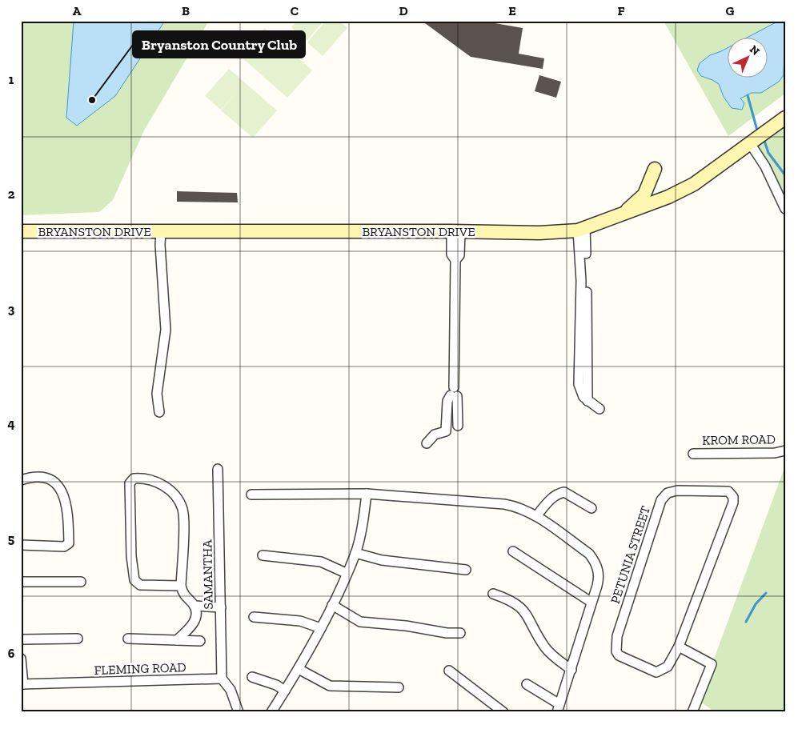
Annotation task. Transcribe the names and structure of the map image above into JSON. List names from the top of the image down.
{
  "streets": {
    "street": [
      "BRYANSTON DRIVE",
      "KROM ROAD",
      "PETUNIA STREET",
      "SAMANTHA",
      "FLEMING ROAD"
    ]
  },
  "crossings": [
    ["SAMANTHA", "FLEMING ROAD"]
  ],
  "places": ["Bryanston Country Club"],
  "north": "top right",
  "grid": {
    "columns": [
      "A",
      "B",
      "C",
      "D",
      "E",
      "F",
      "G"
    ],
    "rows": [
      "1",
      "2",
      "3",
      "4",
      "5",
      "6"
    ]
  }
}
